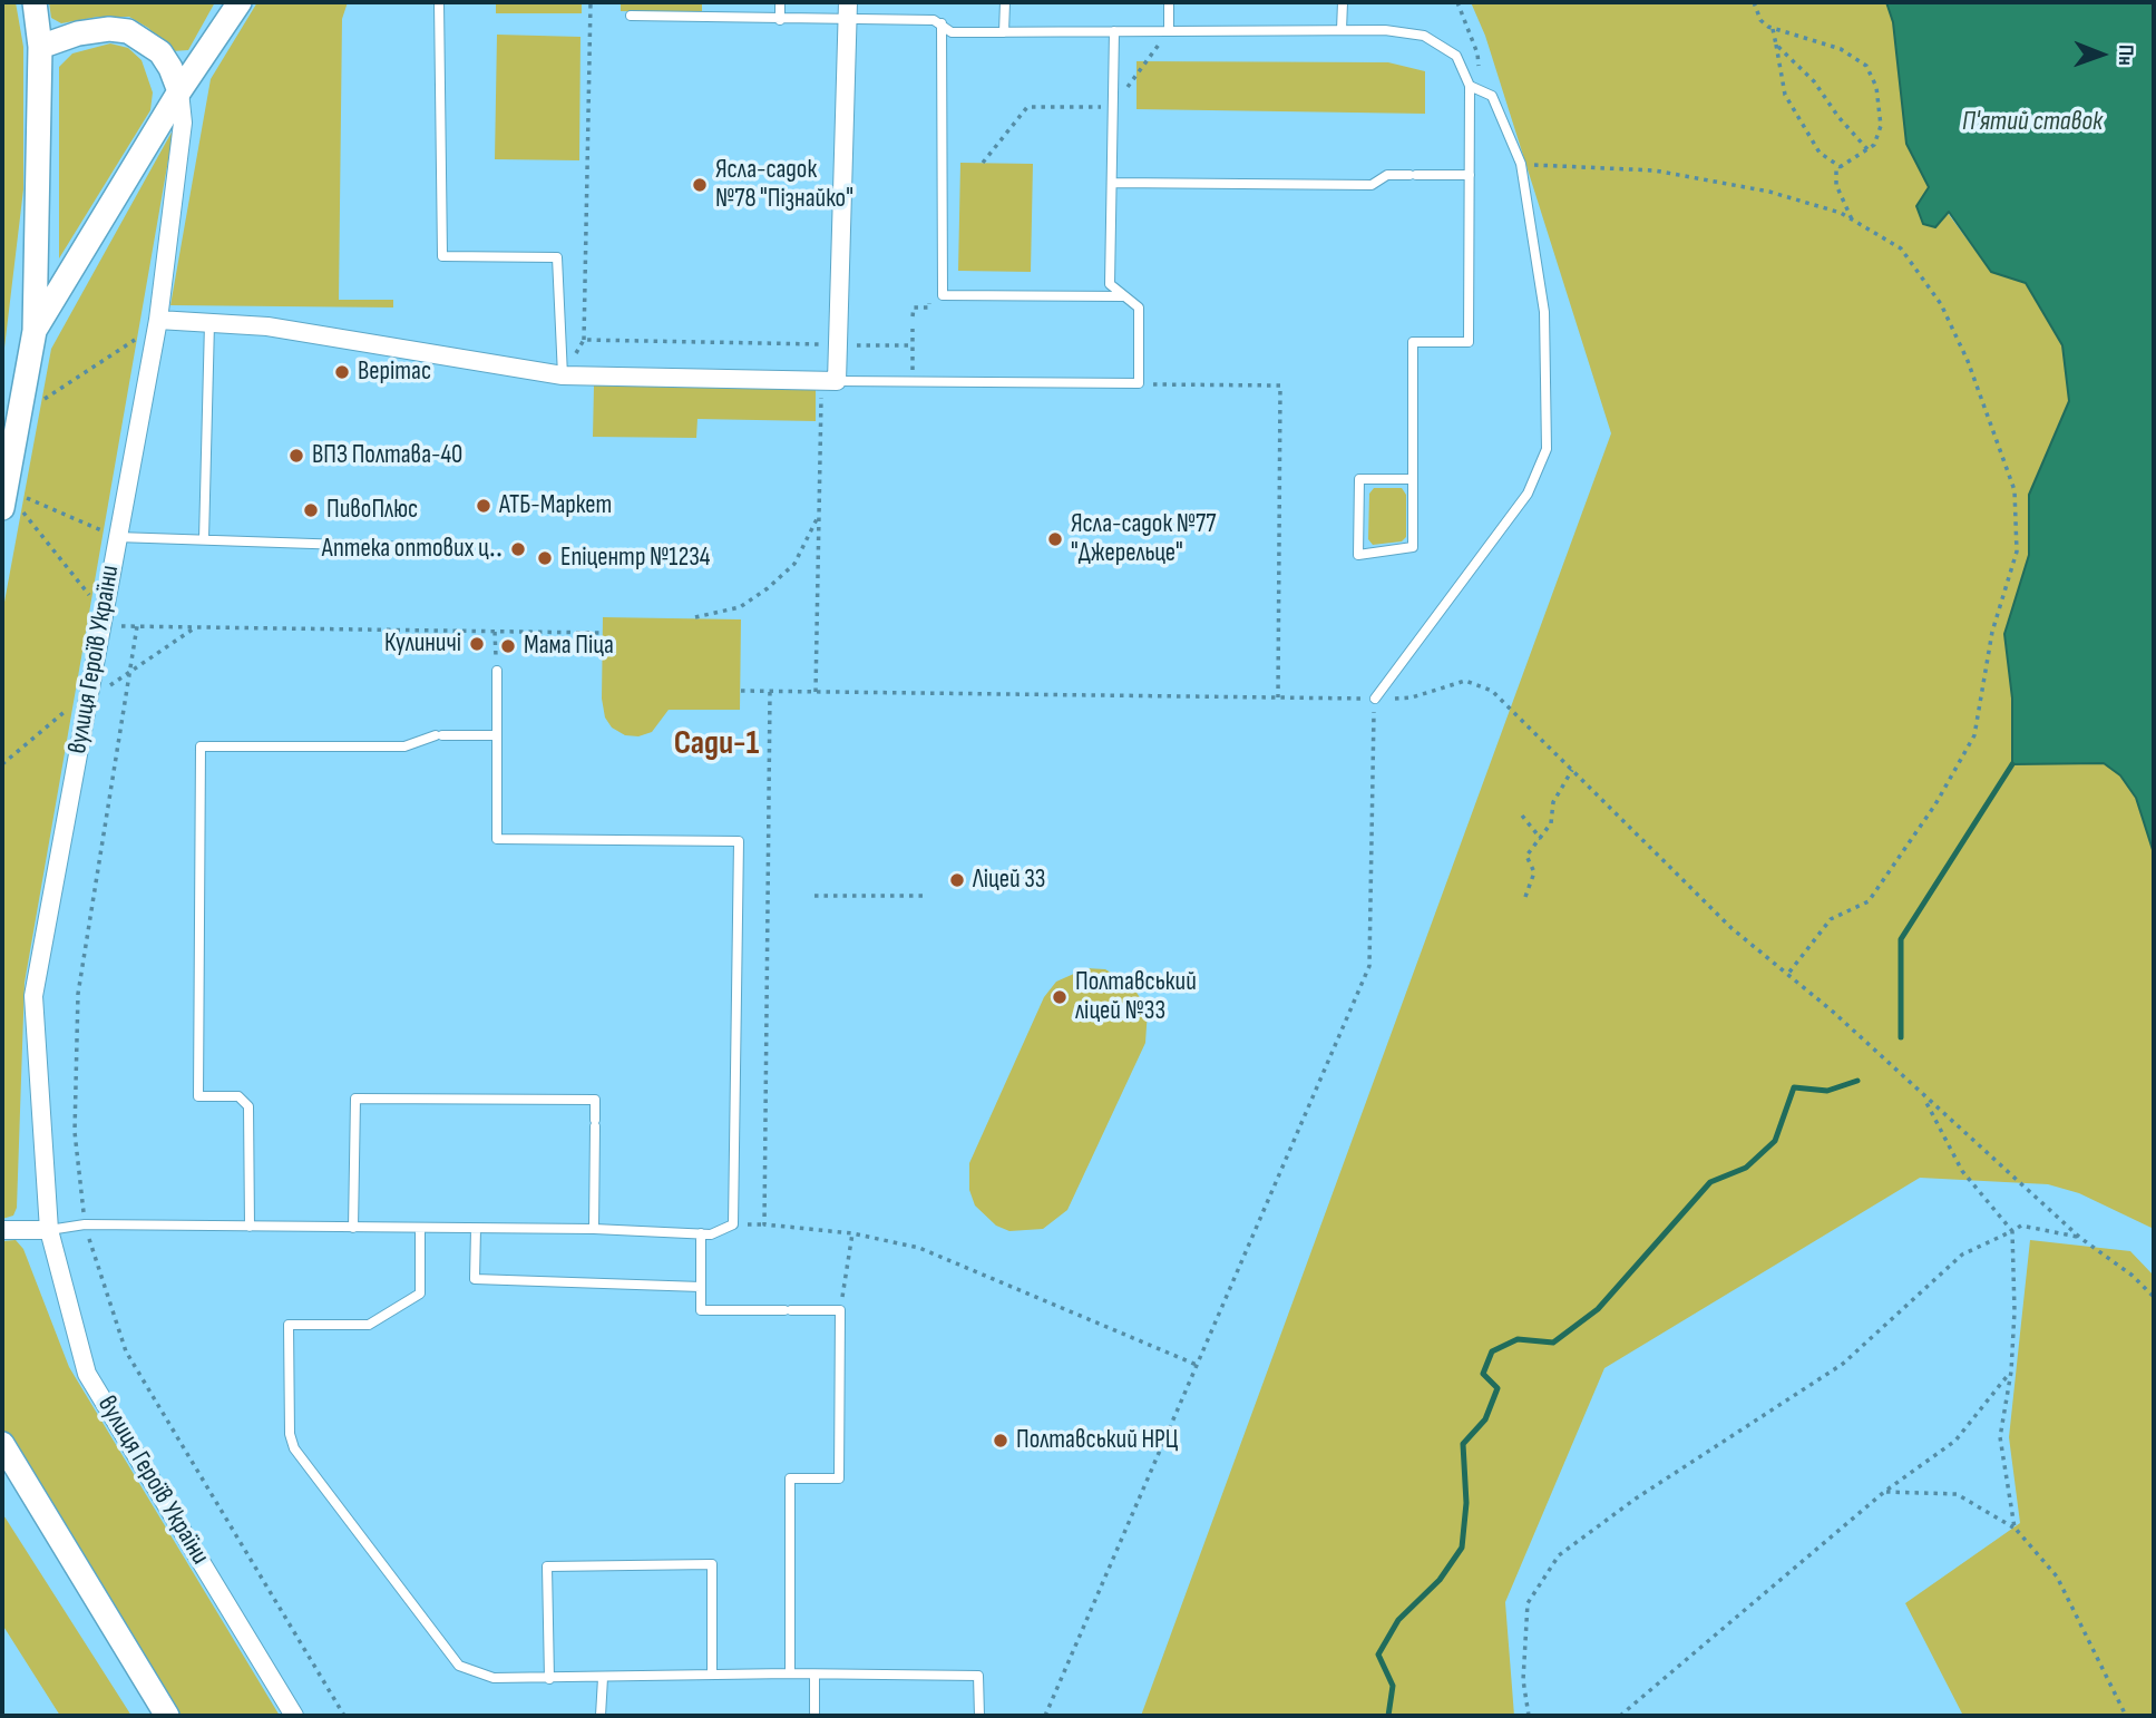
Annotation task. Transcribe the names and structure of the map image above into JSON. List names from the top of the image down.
{
  "streets": {
    "street": ["вулиця Героїв України"]
  },
  "districts": ["Сади-1"],
  "water": ["П'ятий ставок"],
  "places": [
    "Ясла-садок №78 \"Пізнайко\"",
    "Верітас",
    "ВПЗ Полтава-40",
    "АТБ-Маркет",
    "ПивоПлюс",
    "Ясла-садок №77 \"Джерельце\"",
    "Аптека оптових ц‥",
    "Епіцентр №1234",
    "Кулиничі",
    "Мама Піца",
    "Ліцей 33",
    "Полтавський ліцей №33",
    "Полтавський НРЦ"
  ],
  "north": "right"
}
